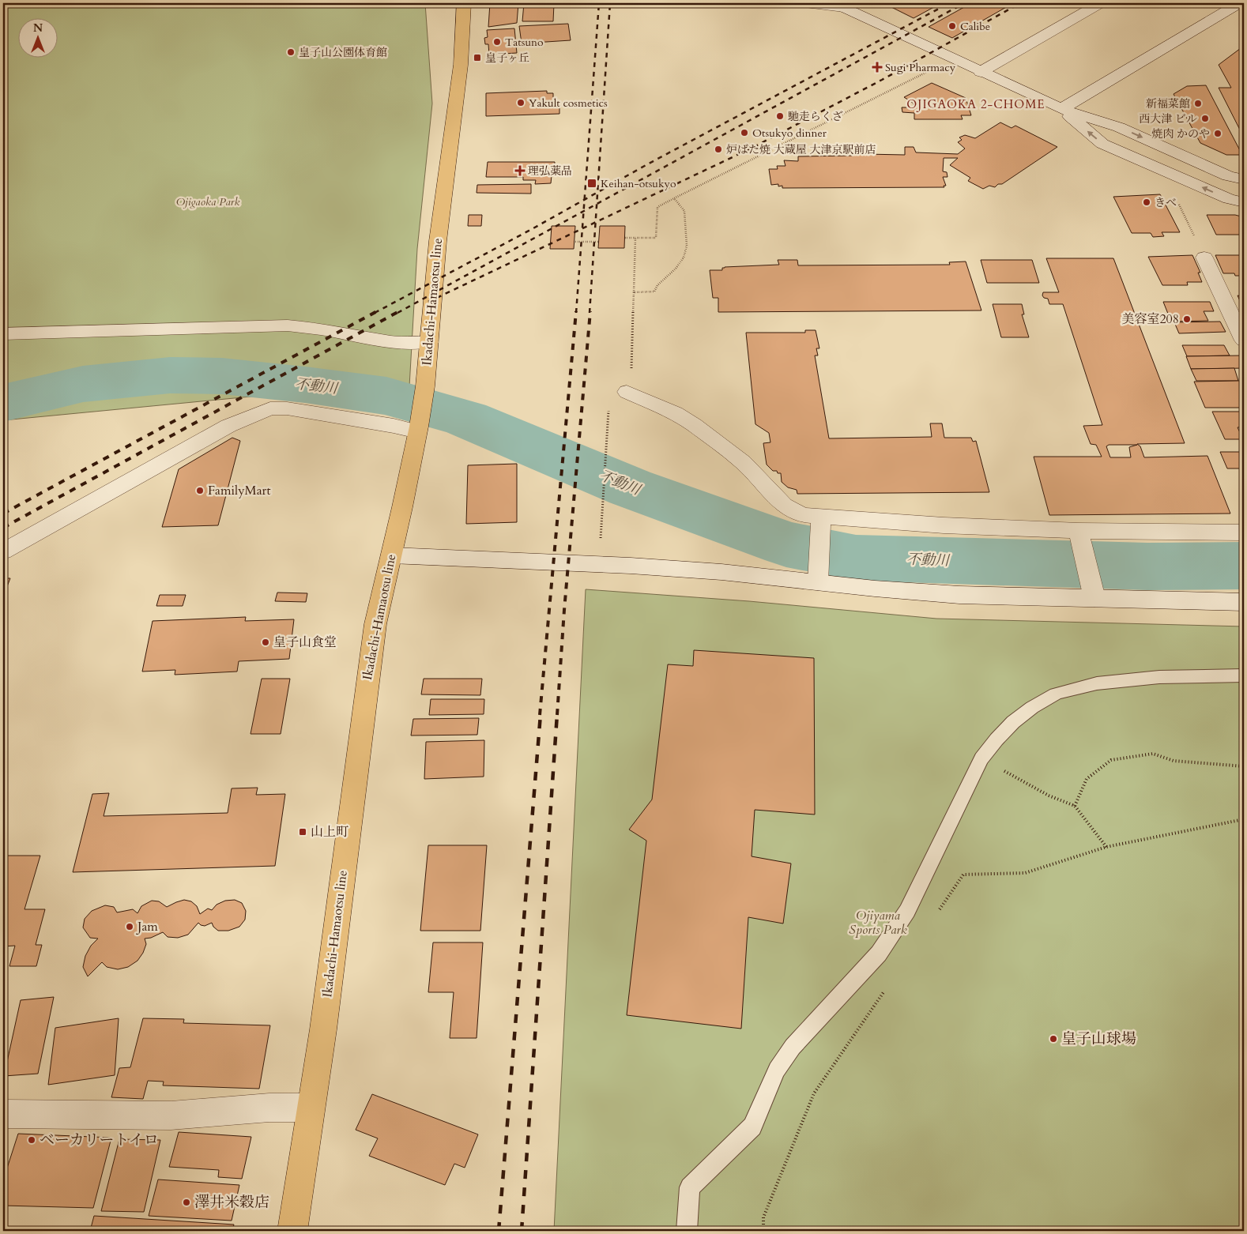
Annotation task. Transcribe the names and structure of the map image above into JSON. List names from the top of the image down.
{
  "streets": {
    "main road": ["Ikadachi-Hamaotsu line"]
  },
  "districts": ["OJIGAOKA 2-CHOME"],
  "water": ["不動川"],
  "parks": ["Ojigaoka Park", "Ojiyama Sports Park"],
  "places": {
    "other": [
      "Calibe",
      "Tatsuno",
      "皇子山公園体育館",
      "Yakult cosmetics",
      "新福菜館",
      "馳走らくざ",
      "西大津 ビル",
      "Otsukyo dinner",
      "焼肉 かのや",
      "炉ばた焼 大蔵屋 大津京駅前店",
      "きべ",
      "美容室208",
      "FamilyMart",
      "皇子山食堂",
      "Jam",
      "皇子山球場",
      "ベーカリートイロ",
      "澤井米穀店"
    ],
    "transit": ["皇子ヶ丘", "Keihan-otsukyo", "山上町"],
    "health": ["Sugi Pharmacy", "理弘薬品"]
  },
  "north": "top"
}
